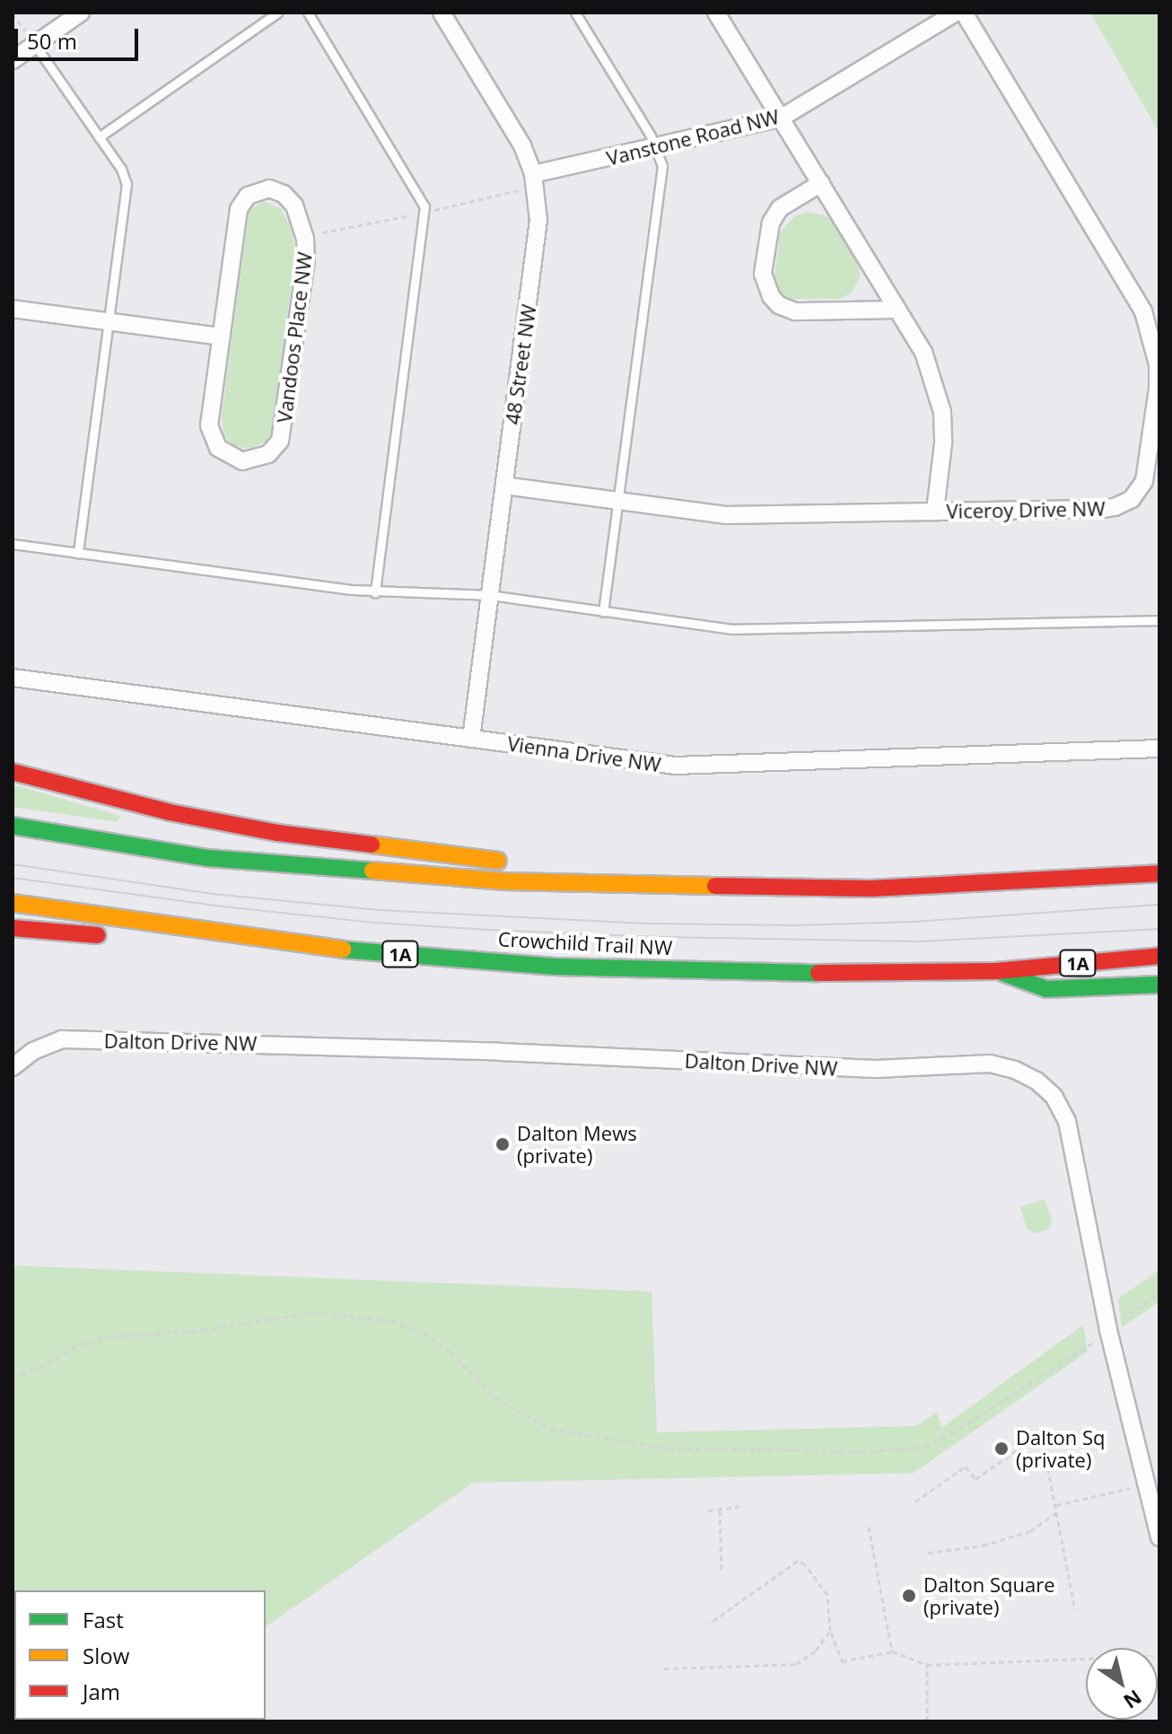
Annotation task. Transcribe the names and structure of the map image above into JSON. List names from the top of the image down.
{
  "streets": {
    "highway": ["Crowchild Trail NW", "1A"],
    "street": [
      "Vanstone Road NW",
      "Vandoos Place NW",
      "48 Street NW",
      "Viceroy Drive NW",
      "Vienna Drive NW",
      "Dalton Drive NW"
    ]
  },
  "crossings": [
    ["Vanstone Road NW", "48 Street NW"],
    ["48 Street NW", "Viceroy Drive NW"],
    ["48 Street NW", "Vienna Drive NW"]
  ],
  "places": ["Dalton Mews (private)", "Dalton Sq (private)", "Dalton Square (private)"],
  "legend": ["Fast", "Slow", "Jam"],
  "scale_bar": "50 m",
  "north": "bottom right"
}
